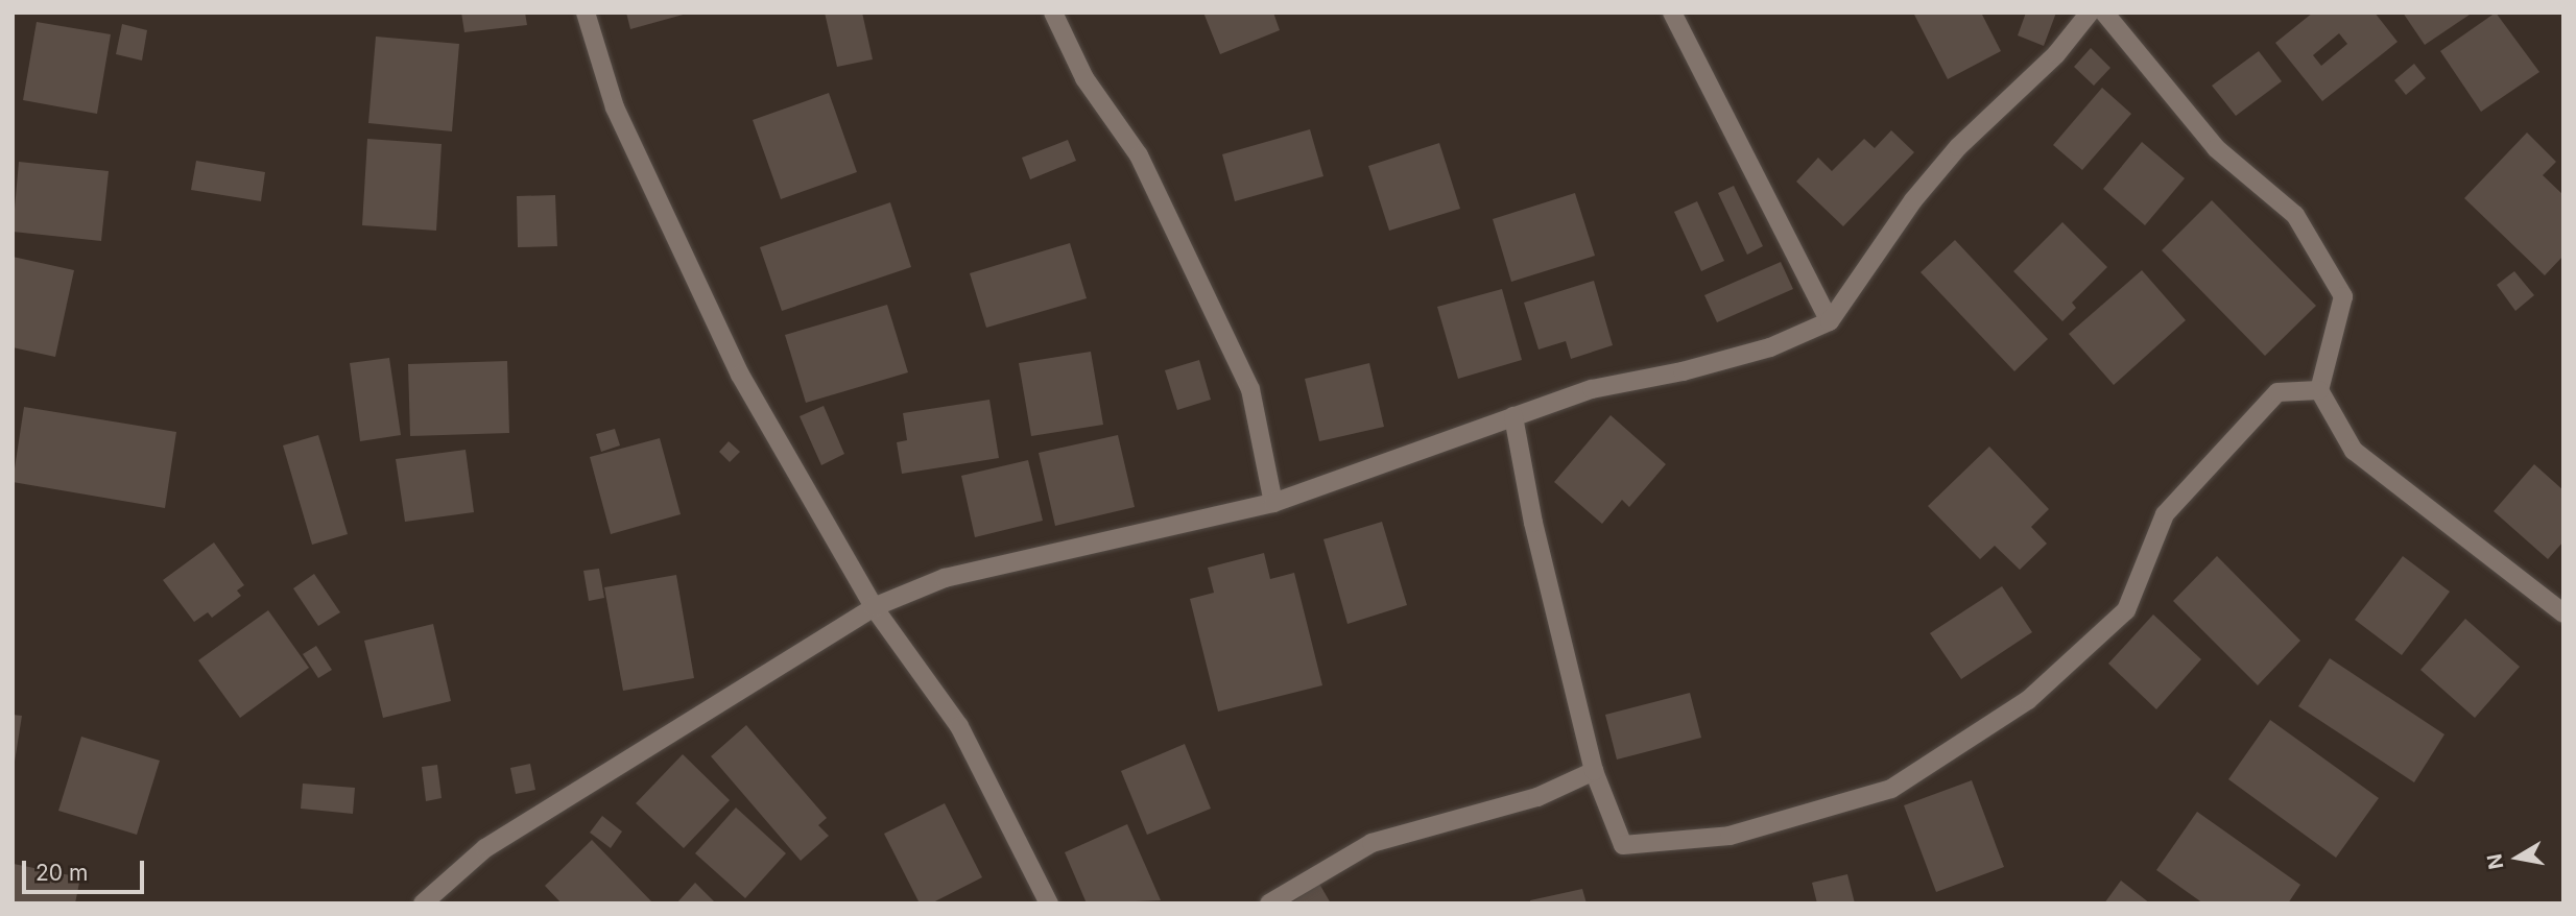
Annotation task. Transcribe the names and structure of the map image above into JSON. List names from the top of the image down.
{
  "scale_bar": "20 m",
  "north": "left"
}
